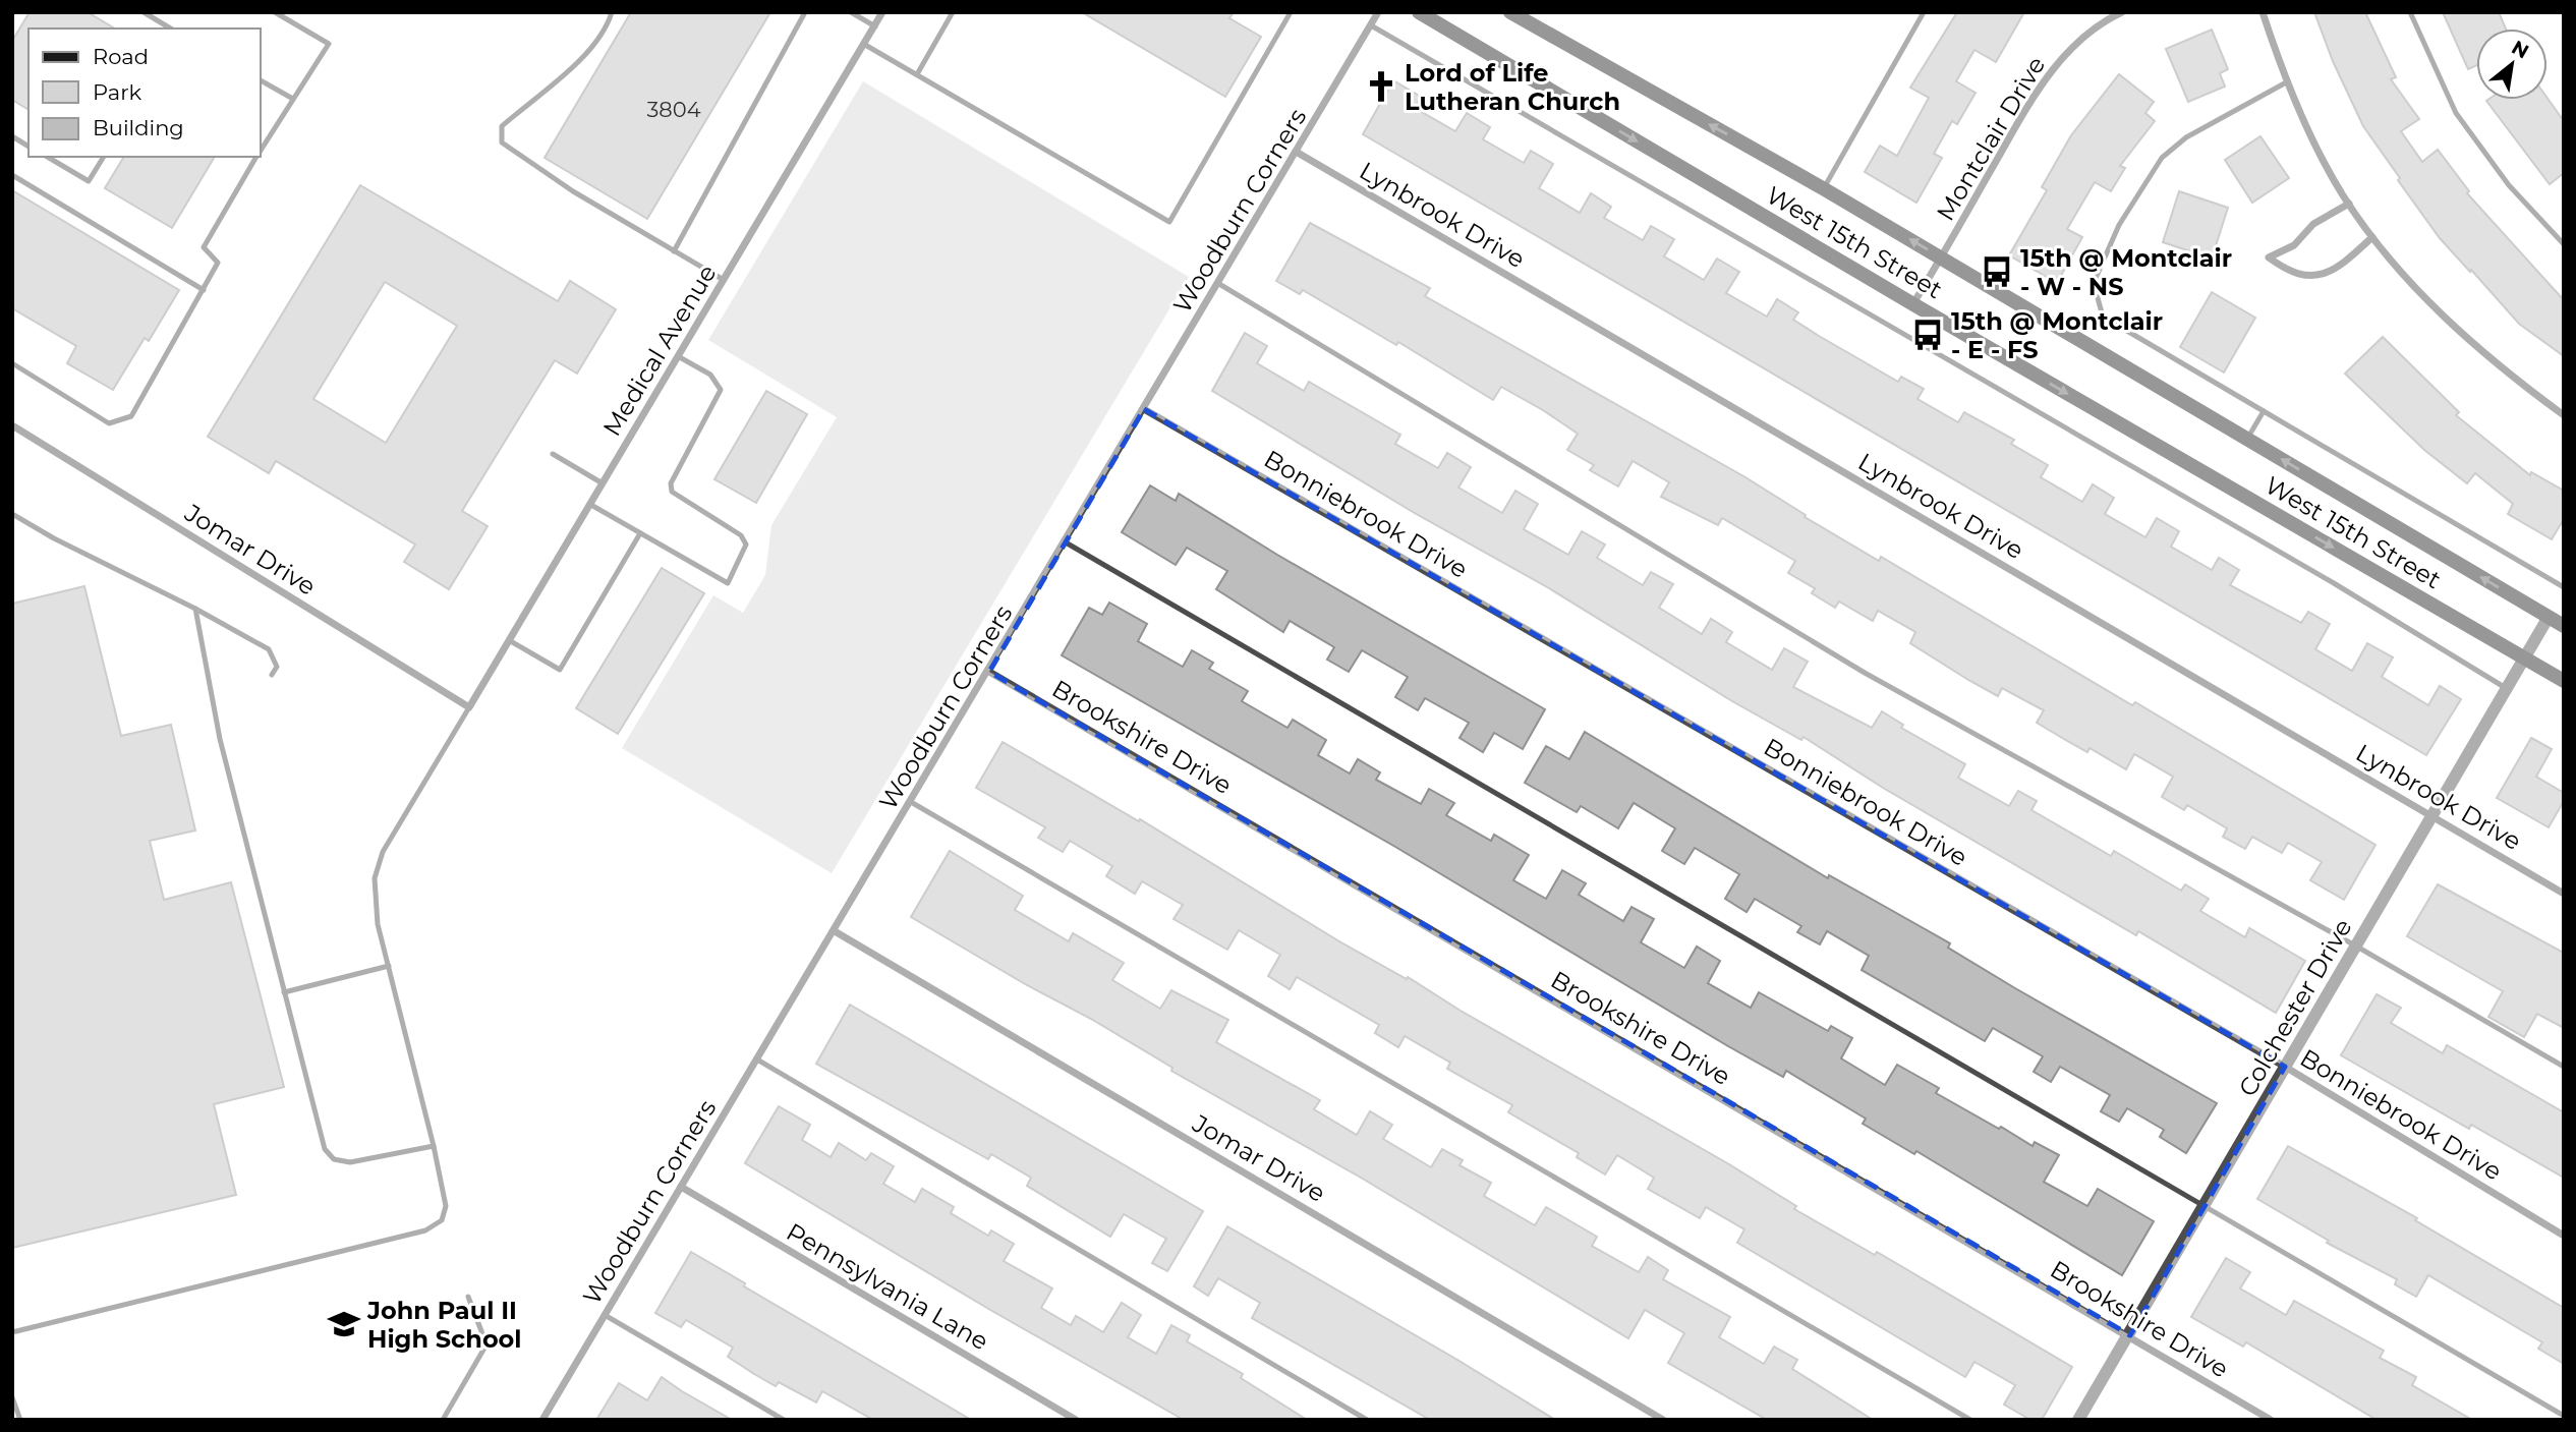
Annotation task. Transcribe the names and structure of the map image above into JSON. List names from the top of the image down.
{
  "streets": {
    "main road": ["West 15th Street"],
    "street": [
      "Montclair Drive",
      "Woodburn Corners",
      "Lynbrook Drive",
      "Medical Avenue",
      "Bonniebrook Drive",
      "Jomar Drive",
      "Brookshire Drive",
      "Colchester Drive",
      "Pennsylvania Lane"
    ]
  },
  "crossings": [
    ["Montclair Drive", "West 15th Street"],
    ["Woodburn Corners", "Lynbrook Drive"],
    ["Woodburn Corners", "Bonniebrook Drive"],
    ["Woodburn Corners", "Jomar Drive"],
    ["Woodburn Corners", "Brookshire Drive"],
    ["Woodburn Corners", "Pennsylvania Lane"],
    ["Lynbrook Drive", "Colchester Drive"],
    ["West 15th Street", "Colchester Drive"],
    ["Medical Avenue", "Jomar Drive"],
    ["Bonniebrook Drive", "Colchester Drive"],
    ["Brookshire Drive", "Colchester Drive"]
  ],
  "places": {
    "church": ["Lord of Life Lutheran Church"],
    "bus stop": ["15th @ Montclair - W - NS", "15th @ Montclair - E - FS"],
    "school or university": ["John Paul II High School"]
  },
  "house_numbers": ["3804"],
  "legend": ["Road", "Park", "Building"],
  "north": "top right"
}
